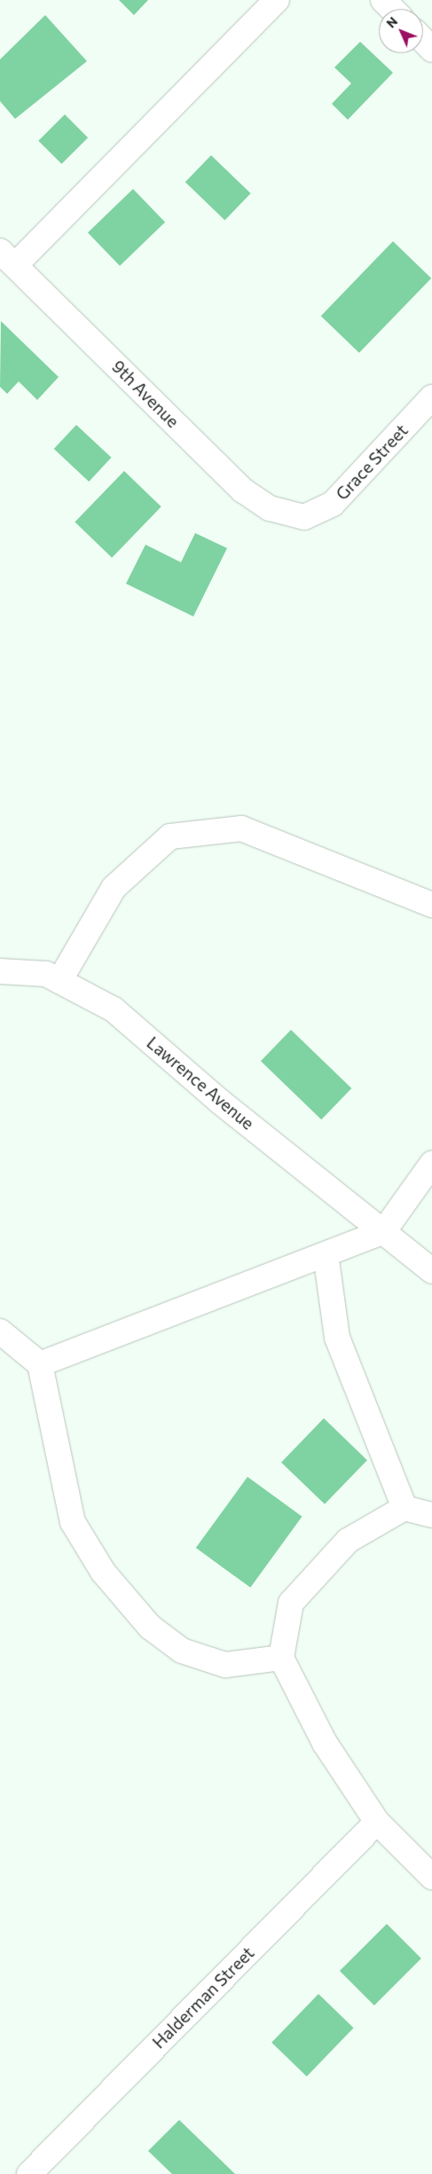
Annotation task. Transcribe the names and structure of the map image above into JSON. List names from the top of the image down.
{
  "streets": {
    "street": [
      "9th Avenue",
      "Grace Street",
      "Lawrence Avenue",
      "Halderman Street"
    ]
  },
  "crossings": [
    ["9th Avenue", "Grace Street"]
  ],
  "north": "top left"
}
